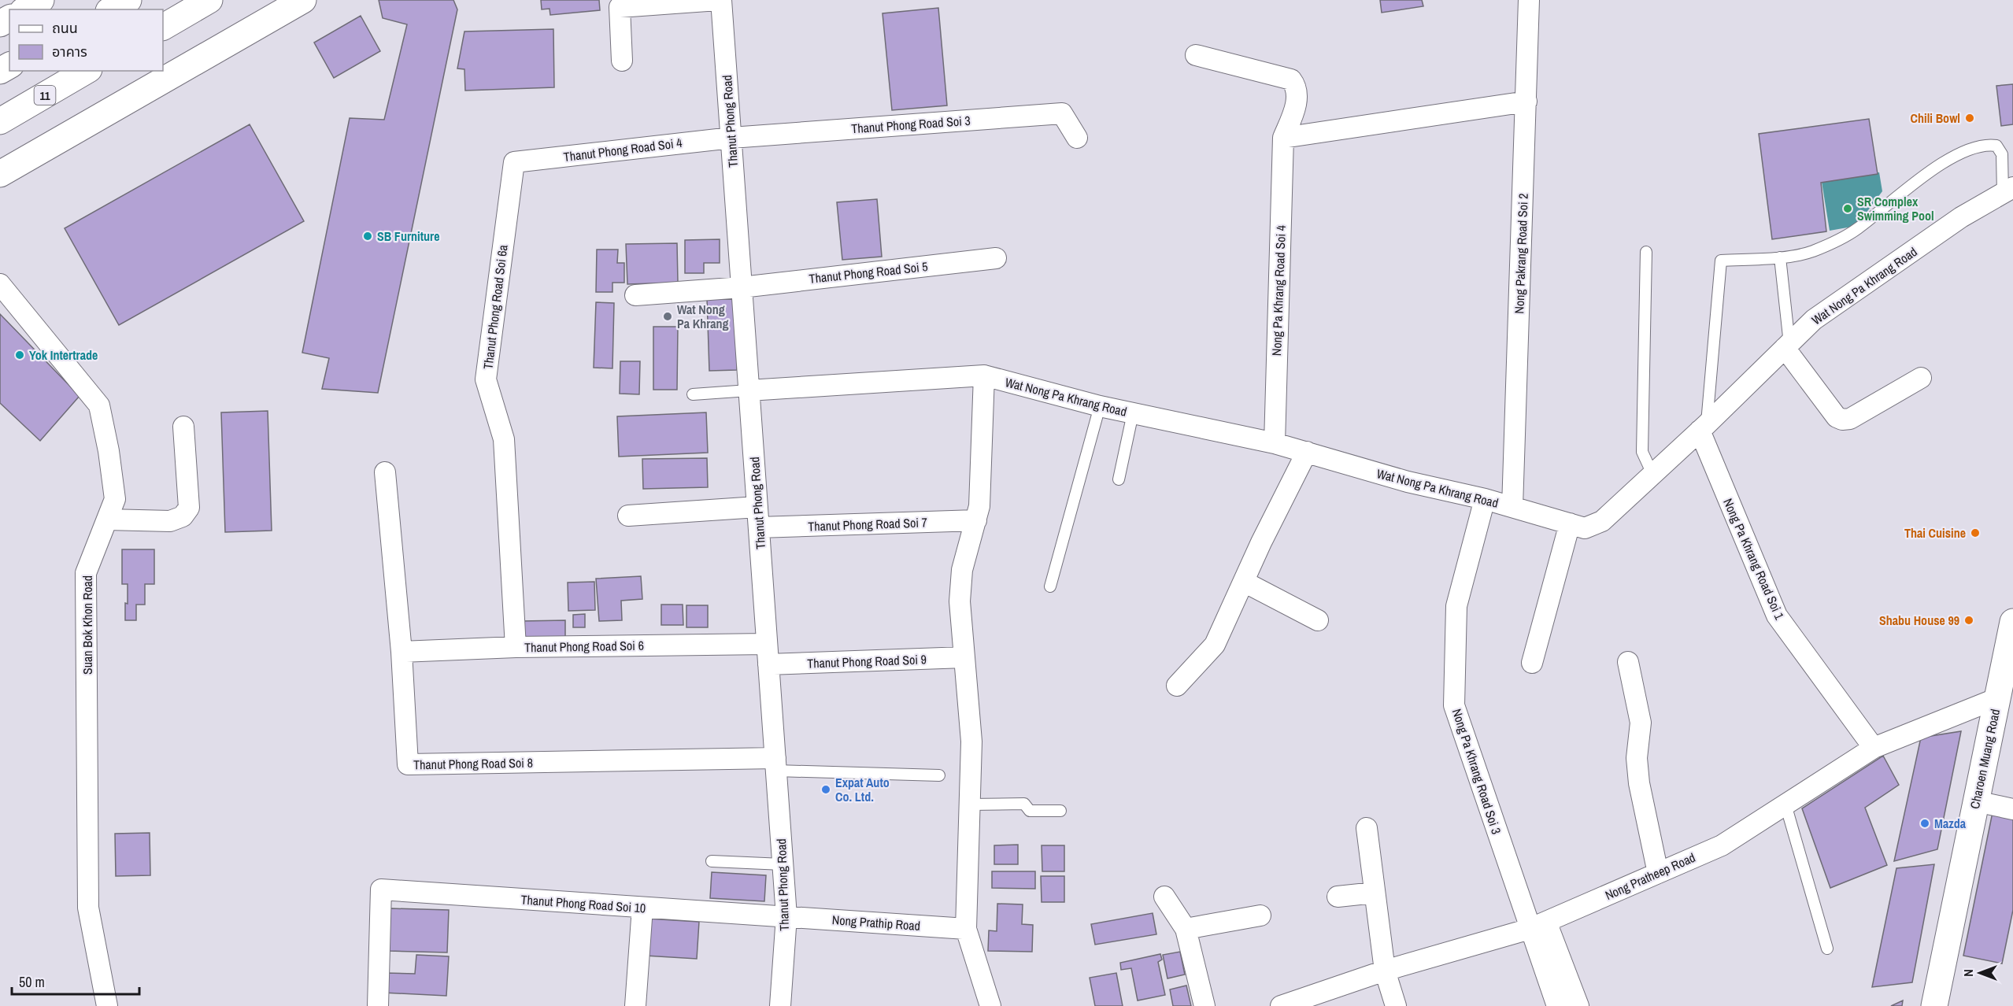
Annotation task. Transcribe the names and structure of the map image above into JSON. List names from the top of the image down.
{
  "streets": {
    "main road": ["11", "Charoen Muang Road"],
    "street": [
      "Thanut Phong Road",
      "Thanut Phong Road Soi 3",
      "Thanut Phong Road Soi 4",
      "Nong Pakrang Road Soi 2",
      "Thanut Phong Road Soi 5",
      "Wat Nong Pa Khrang Road",
      "Nong Pa Khrang Road Soi 4",
      "Thanut Phong Road Soi 6a",
      "Thanut Phong Road Soi 7",
      "Nong Pa Khrang Road Soi 1",
      "Suan Bok Khon Road",
      "Thanut Phong Road Soi 6",
      "Thanut Phong Road Soi 9",
      "Thanut Phong Road Soi 8",
      "Nong Pa Khrang Road Soi 3",
      "Nong Pratheep Road",
      "Thanut Phong Road Soi 10",
      "Nong Prathip Road"
    ]
  },
  "crossings": [
    ["Thanut Phong Road", "Thanut Phong Road Soi 3"],
    ["Thanut Phong Road", "Thanut Phong Road Soi 4"],
    ["Thanut Phong Road", "Thanut Phong Road Soi 5"],
    ["Thanut Phong Road", "Wat Nong Pa Khrang Road"],
    ["Thanut Phong Road", "Thanut Phong Road Soi 7"],
    ["Thanut Phong Road", "Thanut Phong Road Soi 6"],
    ["Thanut Phong Road", "Thanut Phong Road Soi 9"],
    ["Thanut Phong Road", "Thanut Phong Road Soi 8"],
    ["Thanut Phong Road", "Thanut Phong Road Soi 10"],
    ["Thanut Phong Road", "Nong Prathip Road"],
    ["Thanut Phong Road Soi 3", "Thanut Phong Road Soi 4"],
    ["Thanut Phong Road Soi 4", "Thanut Phong Road Soi 6a"],
    ["Nong Pakrang Road Soi 2", "Wat Nong Pa Khrang Road"],
    ["Wat Nong Pa Khrang Road", "Nong Pa Khrang Road Soi 4"],
    ["Wat Nong Pa Khrang Road", "Nong Pa Khrang Road Soi 1"],
    ["Wat Nong Pa Khrang Road", "Nong Pa Khrang Road Soi 3"],
    ["Thanut Phong Road Soi 6a", "Thanut Phong Road Soi 6"],
    ["Nong Pa Khrang Road Soi 1", "Nong Pratheep Road"],
    ["Thanut Phong Road Soi 6", "Thanut Phong Road Soi 8"],
    ["Charoen Muang Road", "Nong Pratheep Road"],
    ["Nong Pa Khrang Road Soi 3", "Nong Pratheep Road"],
    ["Thanut Phong Road Soi 10", "Nong Prathip Road"]
  ],
  "places": [
    "Chili Bowl",
    "SR Complex Swimming Pool",
    "SB Furniture",
    "Wat Nong Pa Khrang",
    "Yok Intertrade",
    "Thai Cuisine",
    "Shabu House 99",
    "Expat Auto Co. Ltd.",
    "Mazda"
  ],
  "legend": ["ถนน", "อาคาร"],
  "scale_bar": "50 m",
  "north": "left"
}
